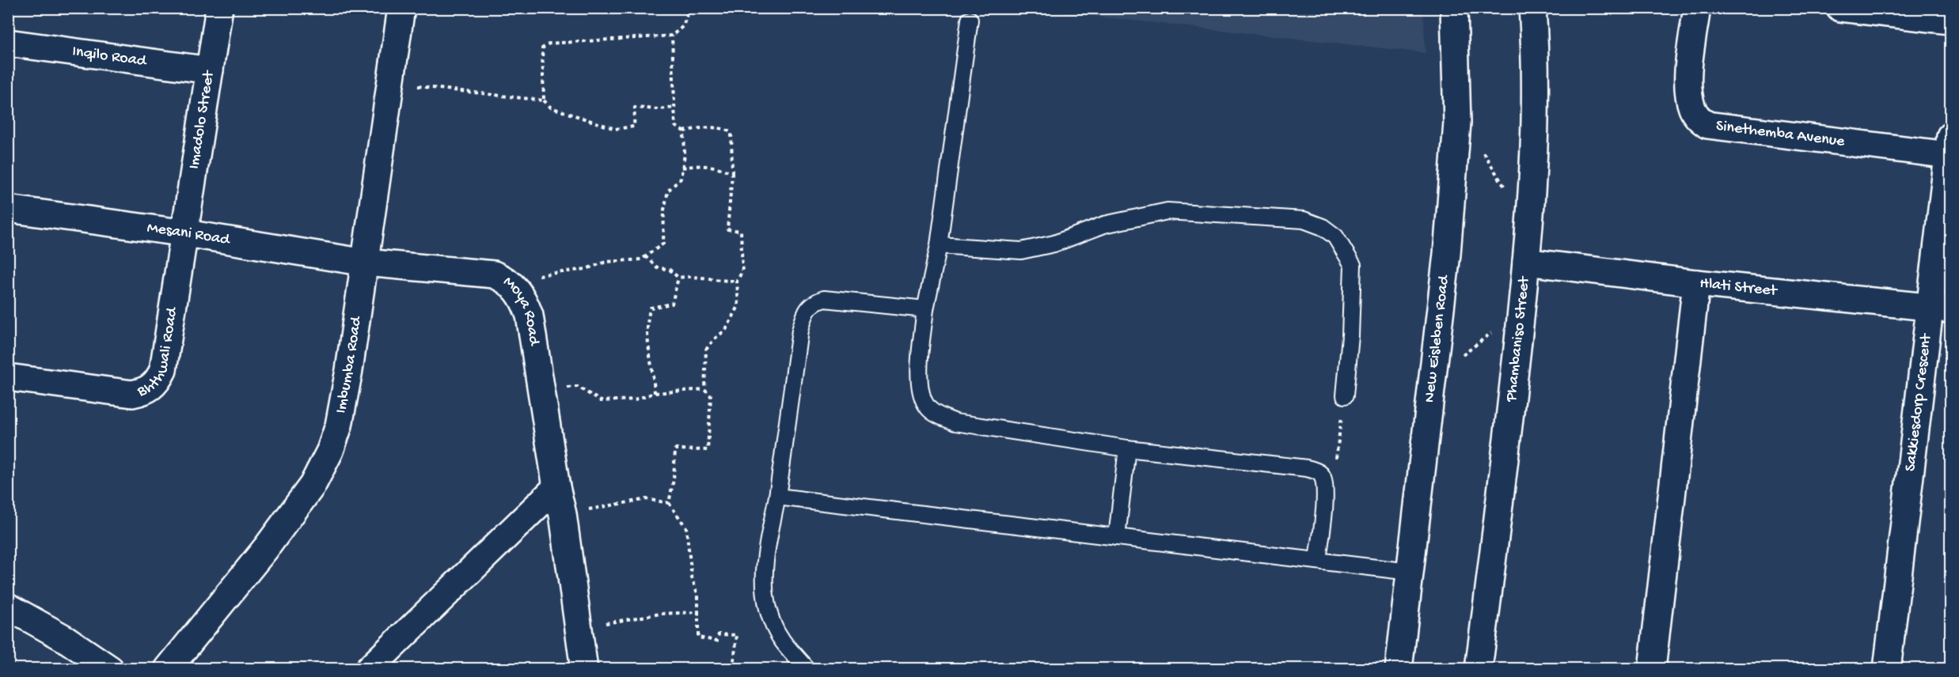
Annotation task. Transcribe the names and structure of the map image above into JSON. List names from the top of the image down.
{
  "streets": {
    "street": [
      "Inqilo Road",
      "Imadolo Street",
      "Sinethemba Avenue",
      "Mesani Road",
      "Hlati Street",
      "Moya Road",
      "New Eisleben Road",
      "Phambaniso Street",
      "Bhthwali Road",
      "Imbumba Road",
      "Sakkiesdorp Crescent"
    ]
  },
  "crossings": [
    ["Inqilo Road", "Imadolo Street"],
    ["Imadolo Street", "Mesani Road"],
    ["Imadolo Street", "Bhthwali Road"],
    ["Sinethemba Avenue", "Sakkiesdorp Crescent"],
    ["Mesani Road", "Moya Road"],
    ["Mesani Road", "Bhthwali Road"],
    ["Mesani Road", "Imbumba Road"],
    ["Hlati Street", "Phambaniso Street"],
    ["Hlati Street", "Sakkiesdorp Crescent"],
    ["Moya Road", "Imbumba Road"]
  ]
}
